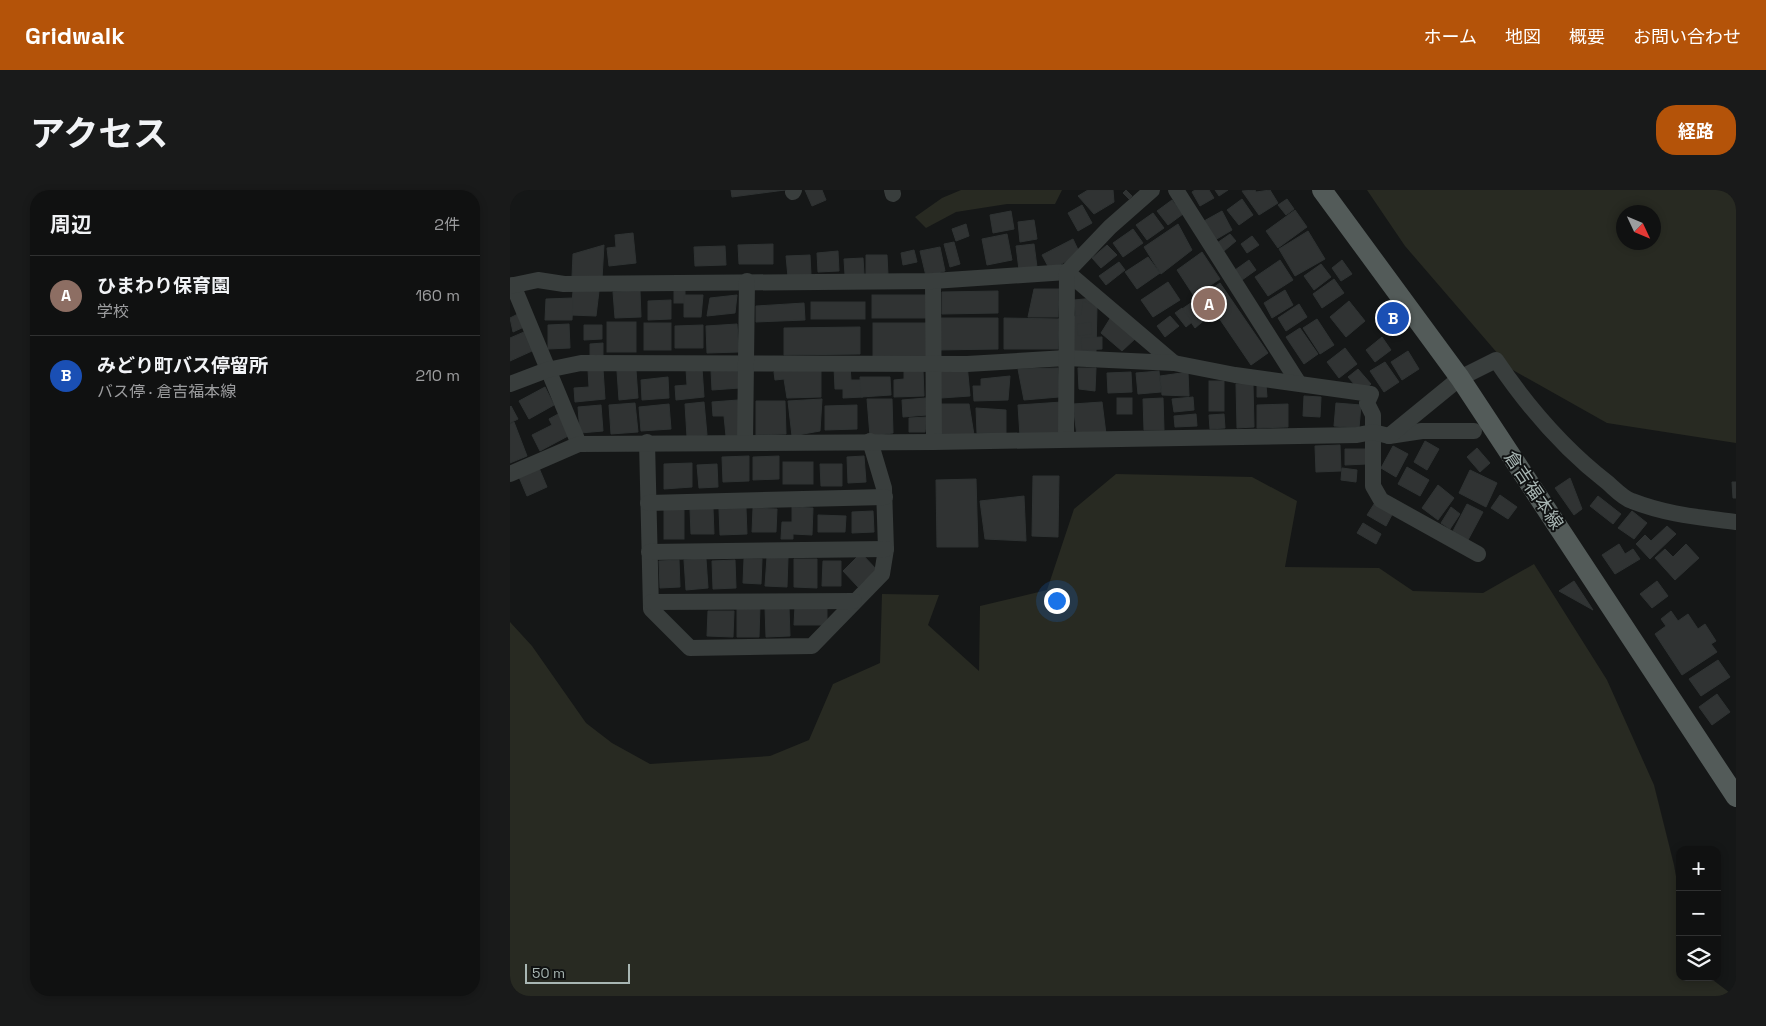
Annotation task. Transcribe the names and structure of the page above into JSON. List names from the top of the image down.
{
  "streets": {
    "main road": ["倉吉福本線"]
  },
  "scale_bar": "50 m",
  "north": "bottom right",
  "page": {
    "header": "Gridwalk",
    "nav": [
      "ホーム",
      "地図",
      "概要",
      "お問い合わせ"
    ],
    "title": "アクセス",
    "buttons": "経路",
    "heading": ["周辺", "2件"],
    "list": [
      {
        "mark": "A",
        "name": "ひまわり保育園",
        "note": "学校",
        "value": "160 m"
      },
      {
        "mark": "B",
        "name": "みどり町バス停留所",
        "note": "バス停 · 倉吉福本線",
        "value": "210 m"
      }
    ],
    "pins": ["A", "B"],
    "map_buttons": ["+", "−"],
    "scale": "50 m"
  }
}
